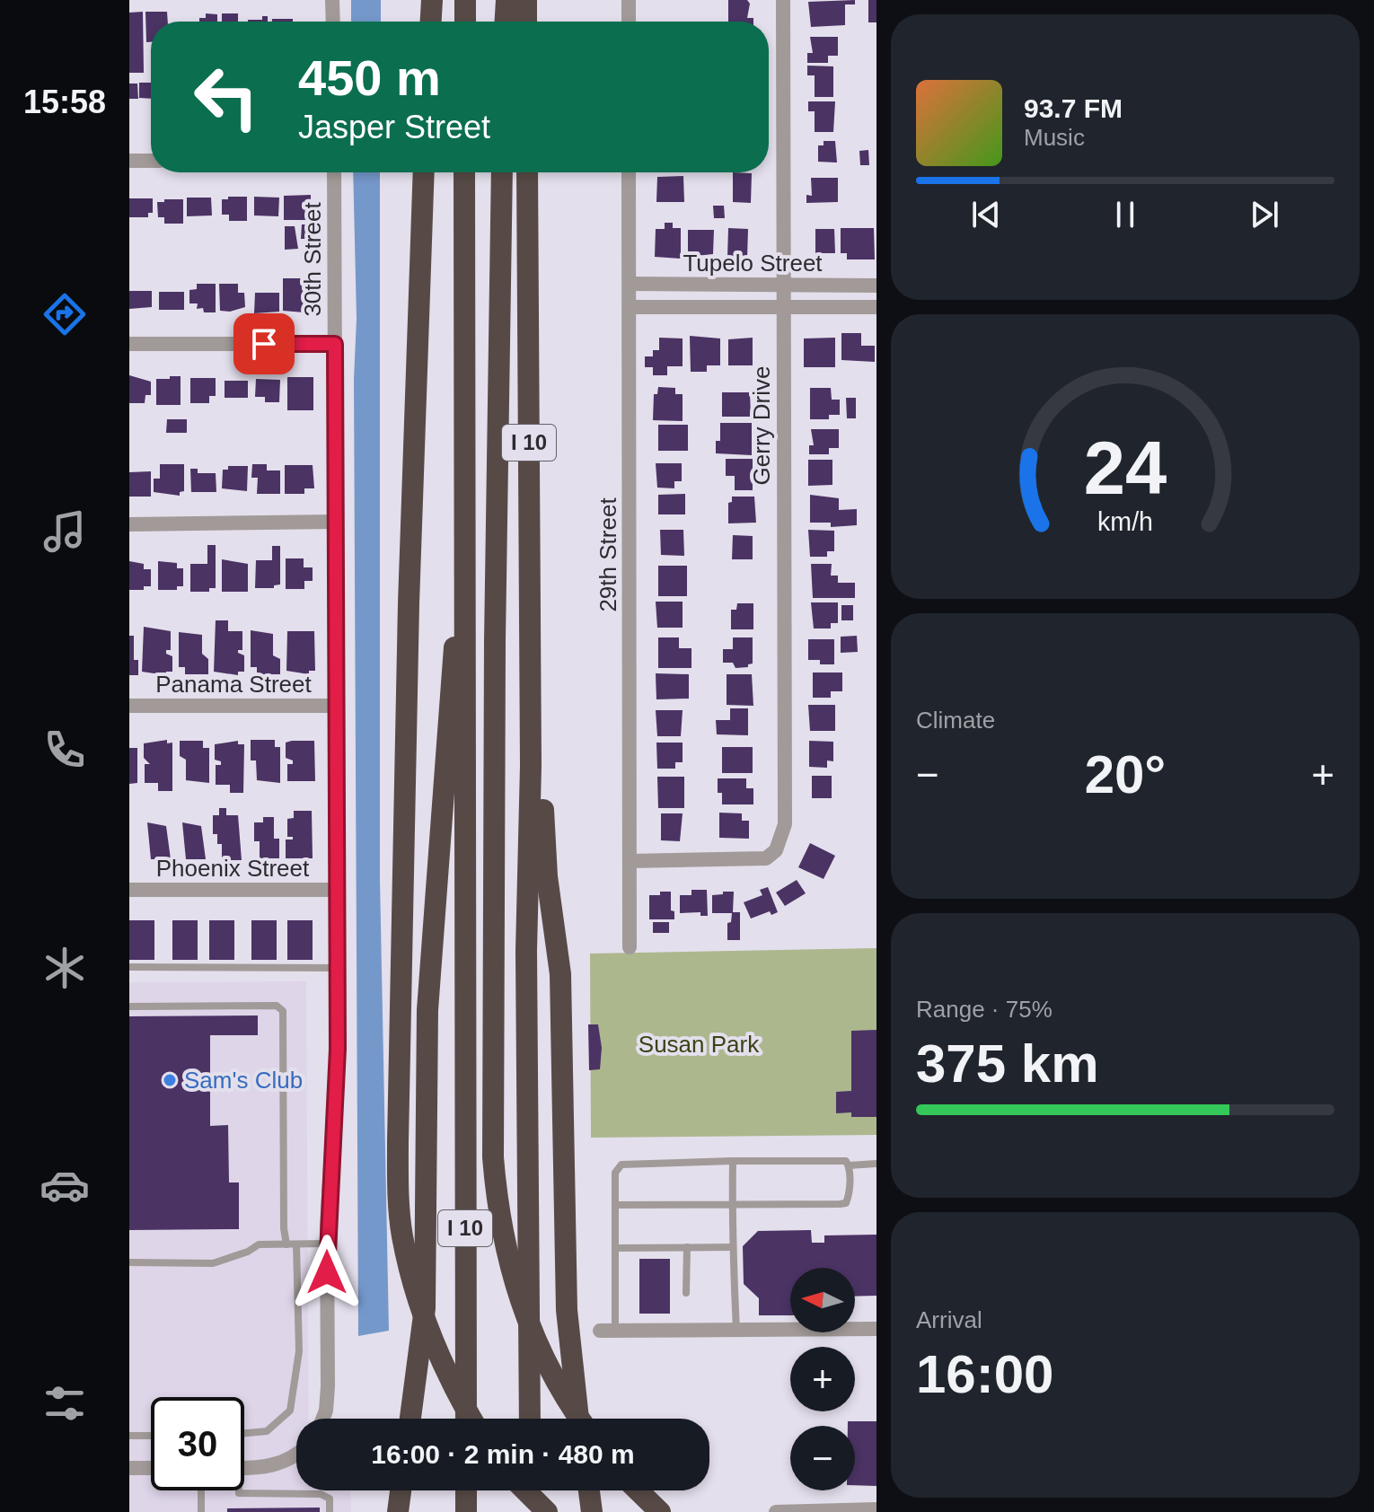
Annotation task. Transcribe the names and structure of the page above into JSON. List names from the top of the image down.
{
  "streets": {
    "highway": ["I 10"],
    "street": [
      "30th Street",
      "Tupelo Street",
      "Gerry Drive",
      "29th Street",
      "Panama Street",
      "Phoenix Street"
    ]
  },
  "crossings": [
    ["30th Street", "Panama Street"],
    ["30th Street", "Phoenix Street"],
    ["Tupelo Street", "Gerry Drive"],
    ["Tupelo Street", "29th Street"],
    ["Gerry Drive", "29th Street"]
  ],
  "parks": ["Susan Park"],
  "places": ["Sam's Club"],
  "north": "left",
  "page": {
    "tabs": "15:58",
    "turn": ["450 m", "Jasper Street"],
    "song": ["93.7 FM", "Music"],
    "tile": [
      "Climate",
      ["Range · 75%", "375 km"],
      ["Arrival", "16:00"]
    ],
    "heat": ["−", "20°", "+"],
    "map_buttons": ["+", "−"],
    "limit": "30",
    "trip": "16:00 · 2 min · 480 m",
    "gauge": ["24", "km/h"]
  }
}
